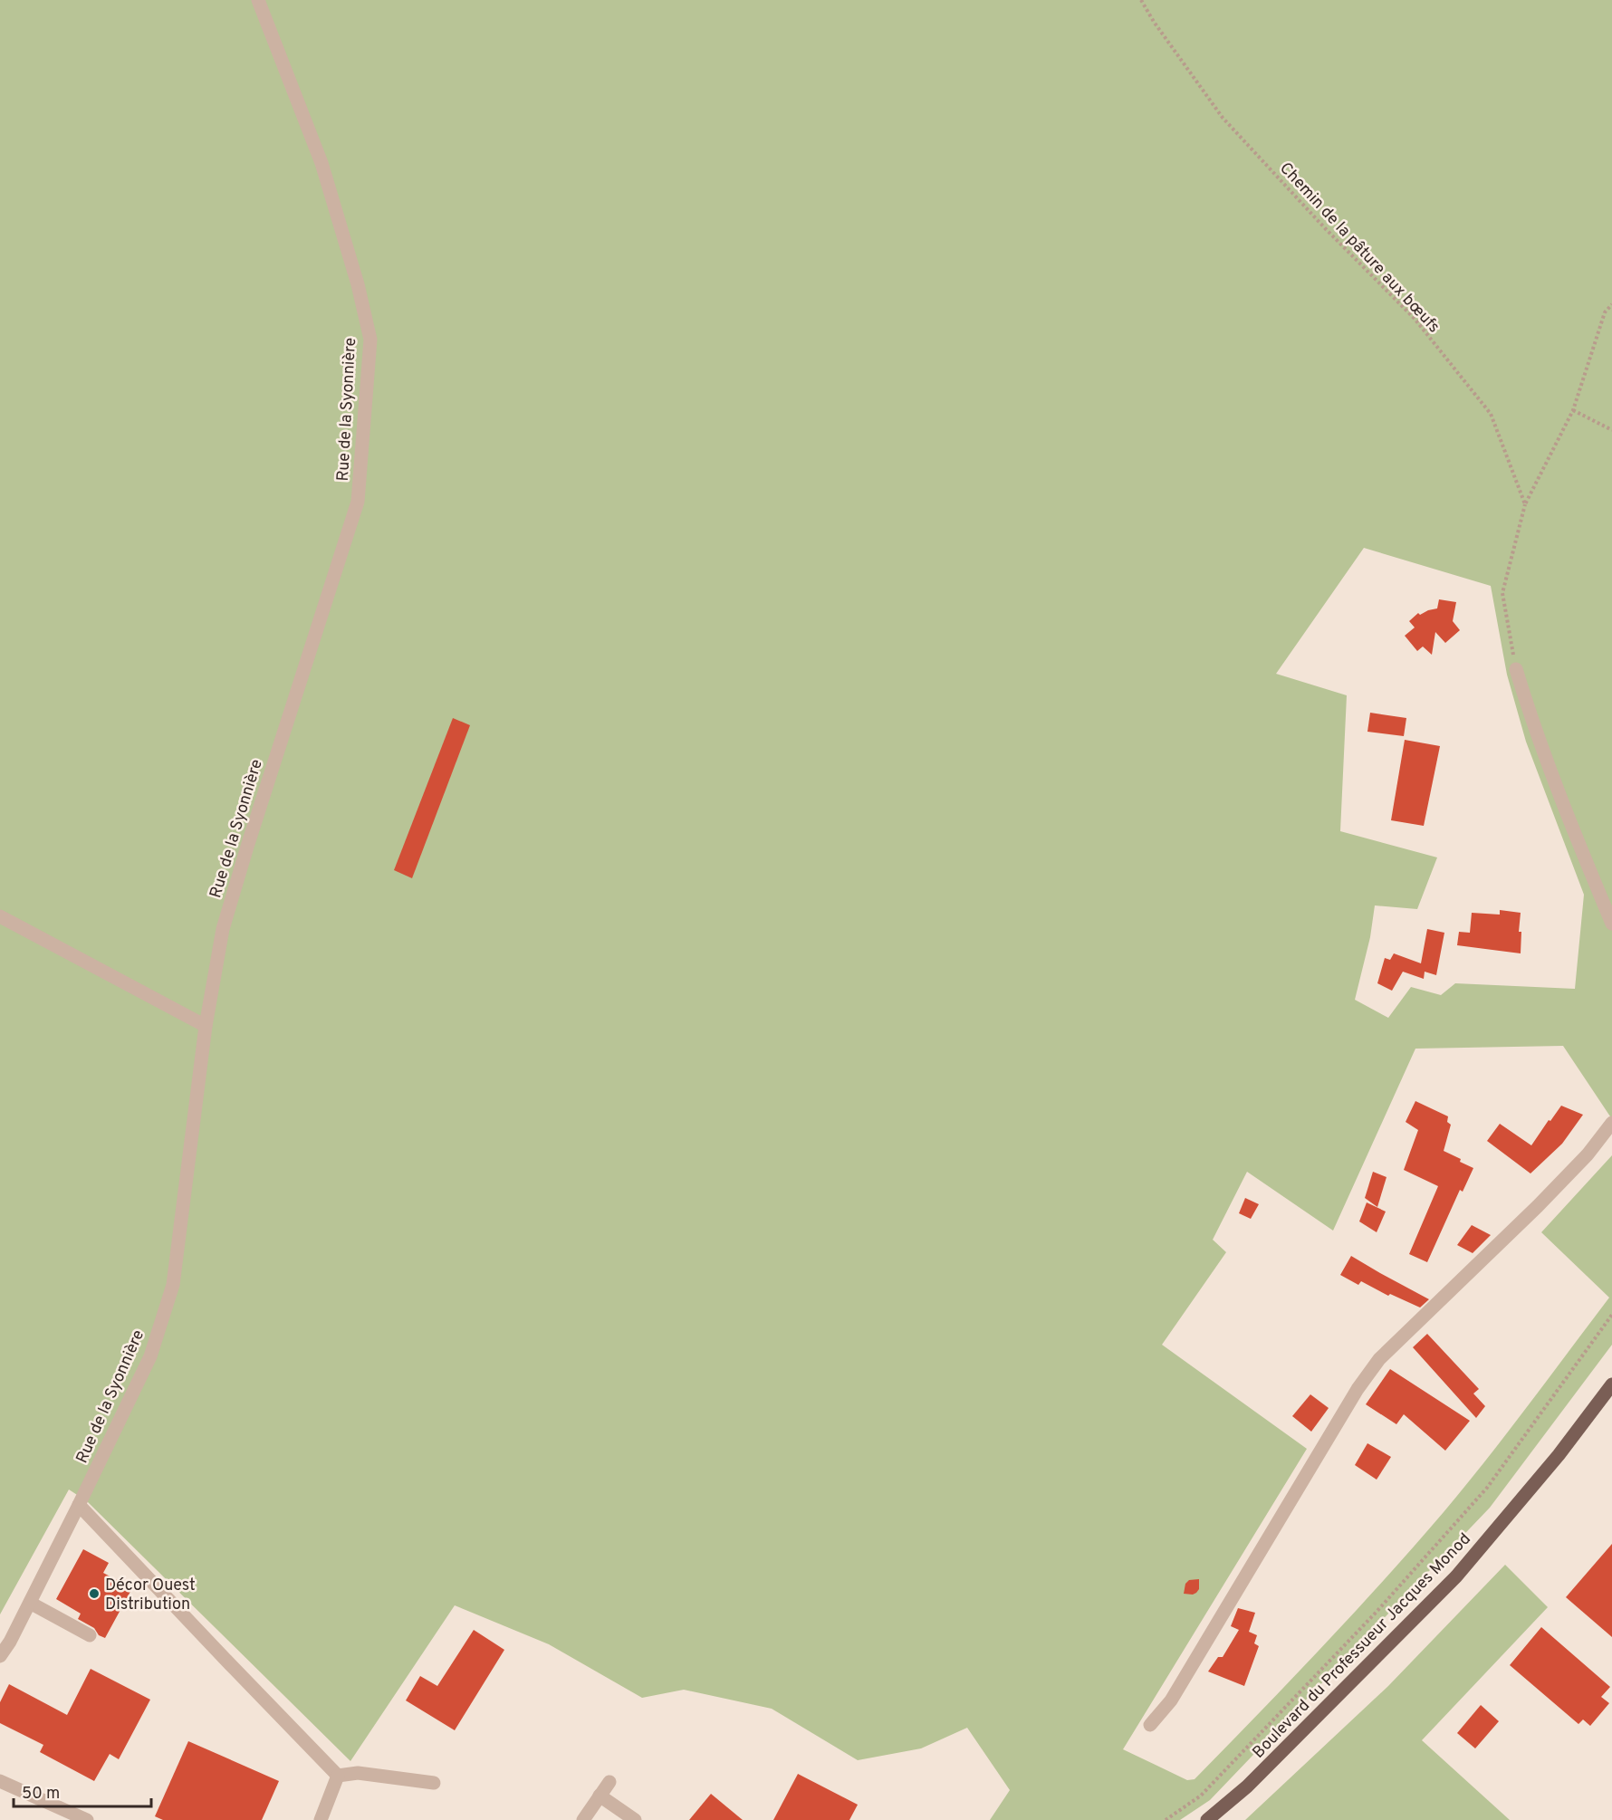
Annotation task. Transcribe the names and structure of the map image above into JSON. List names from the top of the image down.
{
  "streets": {
    "main road": ["Boulevard du Professueur Jacques Monod"],
    "street": ["Rue de la Syonnière"],
    "path": ["Chemin de la pâture aux bœufs"]
  },
  "places": ["Décor Ouest Distribution"],
  "scale_bar": "50 m"
}
